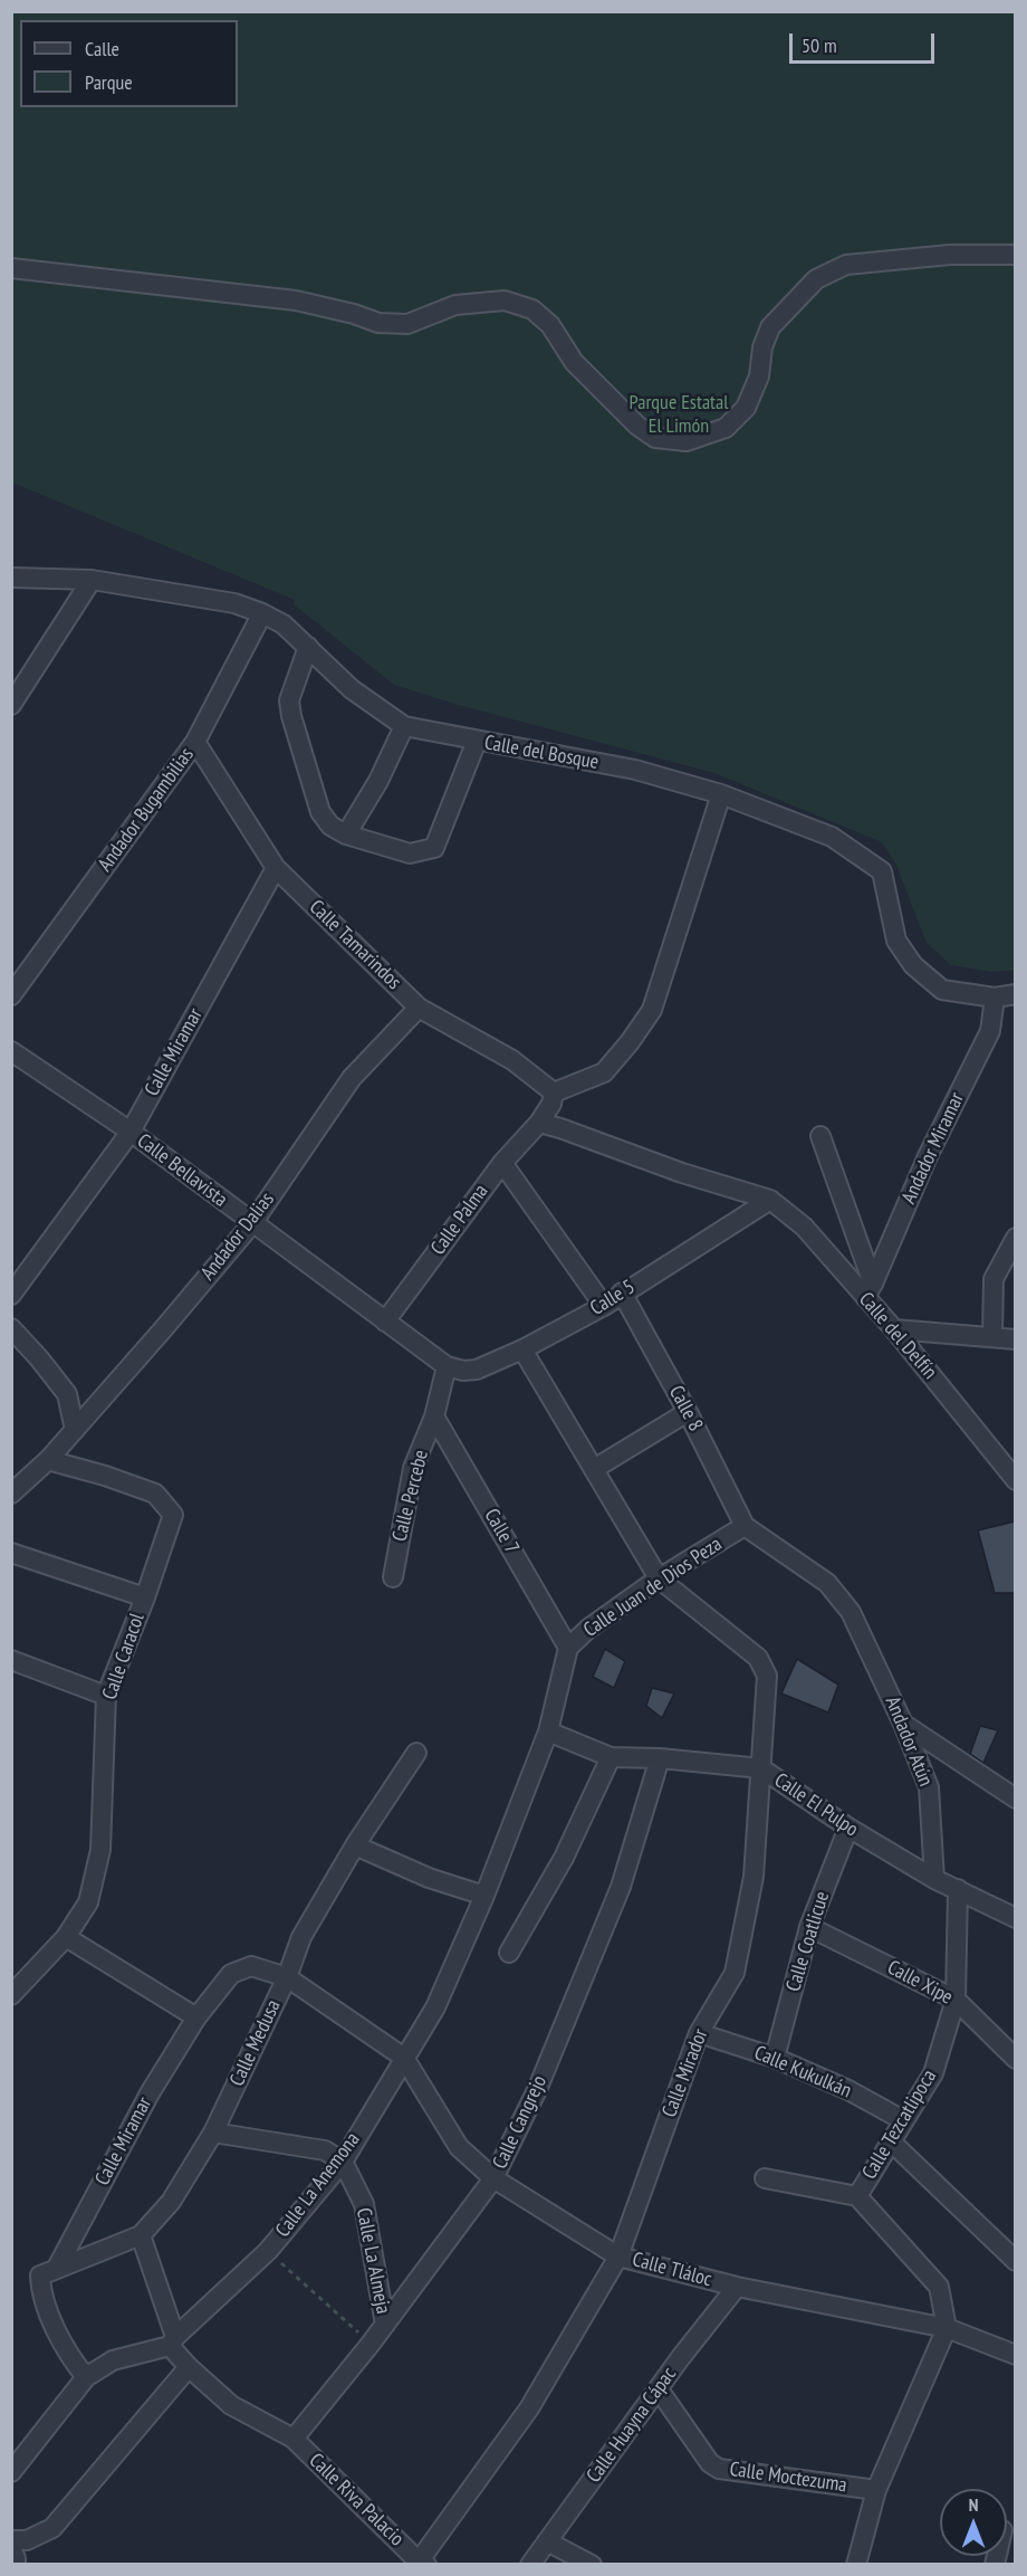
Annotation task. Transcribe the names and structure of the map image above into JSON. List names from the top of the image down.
{
  "streets": {
    "street": [
      "Calle del Bosque",
      "Andador Bugambilias",
      "Calle Tamarindos",
      "Calle Miramar",
      "Andador Miramar",
      "Calle Bellavista",
      "Calle Palma",
      "Andador Dalias",
      "Calle 5",
      "Calle del Delfín",
      "Calle 8",
      "Calle Percebe",
      "Calle 7",
      "Calle Juan de Dios Peza",
      "Calle Caracol",
      "Andador Atún",
      "Calle El Pulpo",
      "Calle Coatlicue",
      "Calle Xipe",
      "Calle Medusa",
      "Calle Kukulkán",
      "Calle Mirador",
      "Calle Cangrejo",
      "Calle Tezcatlipoca",
      "Calle La Anemona",
      "Calle La Almeja",
      "Calle Tláloc",
      "Calle Huayna Cápac",
      "Calle Moctezuma",
      "Calle Riva Palacio"
    ]
  },
  "crossings": [
    ["Calle del Bosque", "Andador Bugambilias"],
    ["Calle del Bosque", "Andador Miramar"],
    ["Andador Bugambilias", "Calle Tamarindos"],
    ["Calle Tamarindos", "Calle Miramar"],
    ["Calle Tamarindos", "Calle Palma"],
    ["Calle Tamarindos", "Andador Dalias"],
    ["Calle Miramar", "Calle Bellavista"],
    ["Calle Miramar", "Calle Medusa"],
    ["Andador Miramar", "Calle del Delfín"],
    ["Calle Bellavista", "Calle Palma"],
    ["Calle Bellavista", "Andador Dalias"],
    ["Calle Bellavista", "Calle 5"],
    ["Calle Bellavista", "Calle Percebe"],
    ["Andador Dalias", "Calle Caracol"],
    ["Calle 5", "Calle del Delfín"],
    ["Calle 5", "Calle 8"],
    ["Calle 5", "Calle Percebe"],
    ["Calle 8", "Calle Juan de Dios Peza"],
    ["Calle 8", "Andador Atún"],
    ["Calle Percebe", "Calle 7"],
    ["Calle 7", "Calle Juan de Dios Peza"],
    ["Calle Juan de Dios Peza", "Andador Atún"],
    ["Calle Juan de Dios Peza", "Calle El Pulpo"],
    ["Calle Juan de Dios Peza", "Calle Mirador"],
    ["Calle Juan de Dios Peza", "Calle La Anemona"],
    ["Andador Atún", "Calle El Pulpo"],
    ["Calle El Pulpo", "Calle Coatlicue"],
    ["Calle El Pulpo", "Calle Mirador"],
    ["Calle El Pulpo", "Calle Cangrejo"],
    ["Calle El Pulpo", "Calle Tezcatlipoca"],
    ["Calle El Pulpo", "Calle La Anemona"],
    ["Calle Coatlicue", "Calle Xipe"],
    ["Calle Coatlicue", "Calle Kukulkán"],
    ["Calle Xipe", "Calle Tezcatlipoca"],
    ["Calle Kukulkán", "Calle Mirador"],
    ["Calle Kukulkán", "Calle Tezcatlipoca"],
    ["Calle Mirador", "Calle Tláloc"],
    ["Calle Mirador", "Calle Riva Palacio"],
    ["Calle Cangrejo", "Calle La Almeja"],
    ["Calle Cangrejo", "Calle Tláloc"],
    ["Calle Cangrejo", "Calle Riva Palacio"],
    ["Calle Tezcatlipoca", "Calle Tláloc"],
    ["Calle La Anemona", "Calle La Almeja"],
    ["Calle La Anemona", "Calle Tláloc"],
    ["Calle La Anemona", "Calle Riva Palacio"],
    ["Calle Tláloc", "Calle Huayna Cápac"],
    ["Calle Huayna Cápac", "Calle Moctezuma"]
  ],
  "parks": ["Parque Estatal El Limón"],
  "legend": ["Calle", "Parque"],
  "scale_bar": "50 m",
  "north": "top"
}
